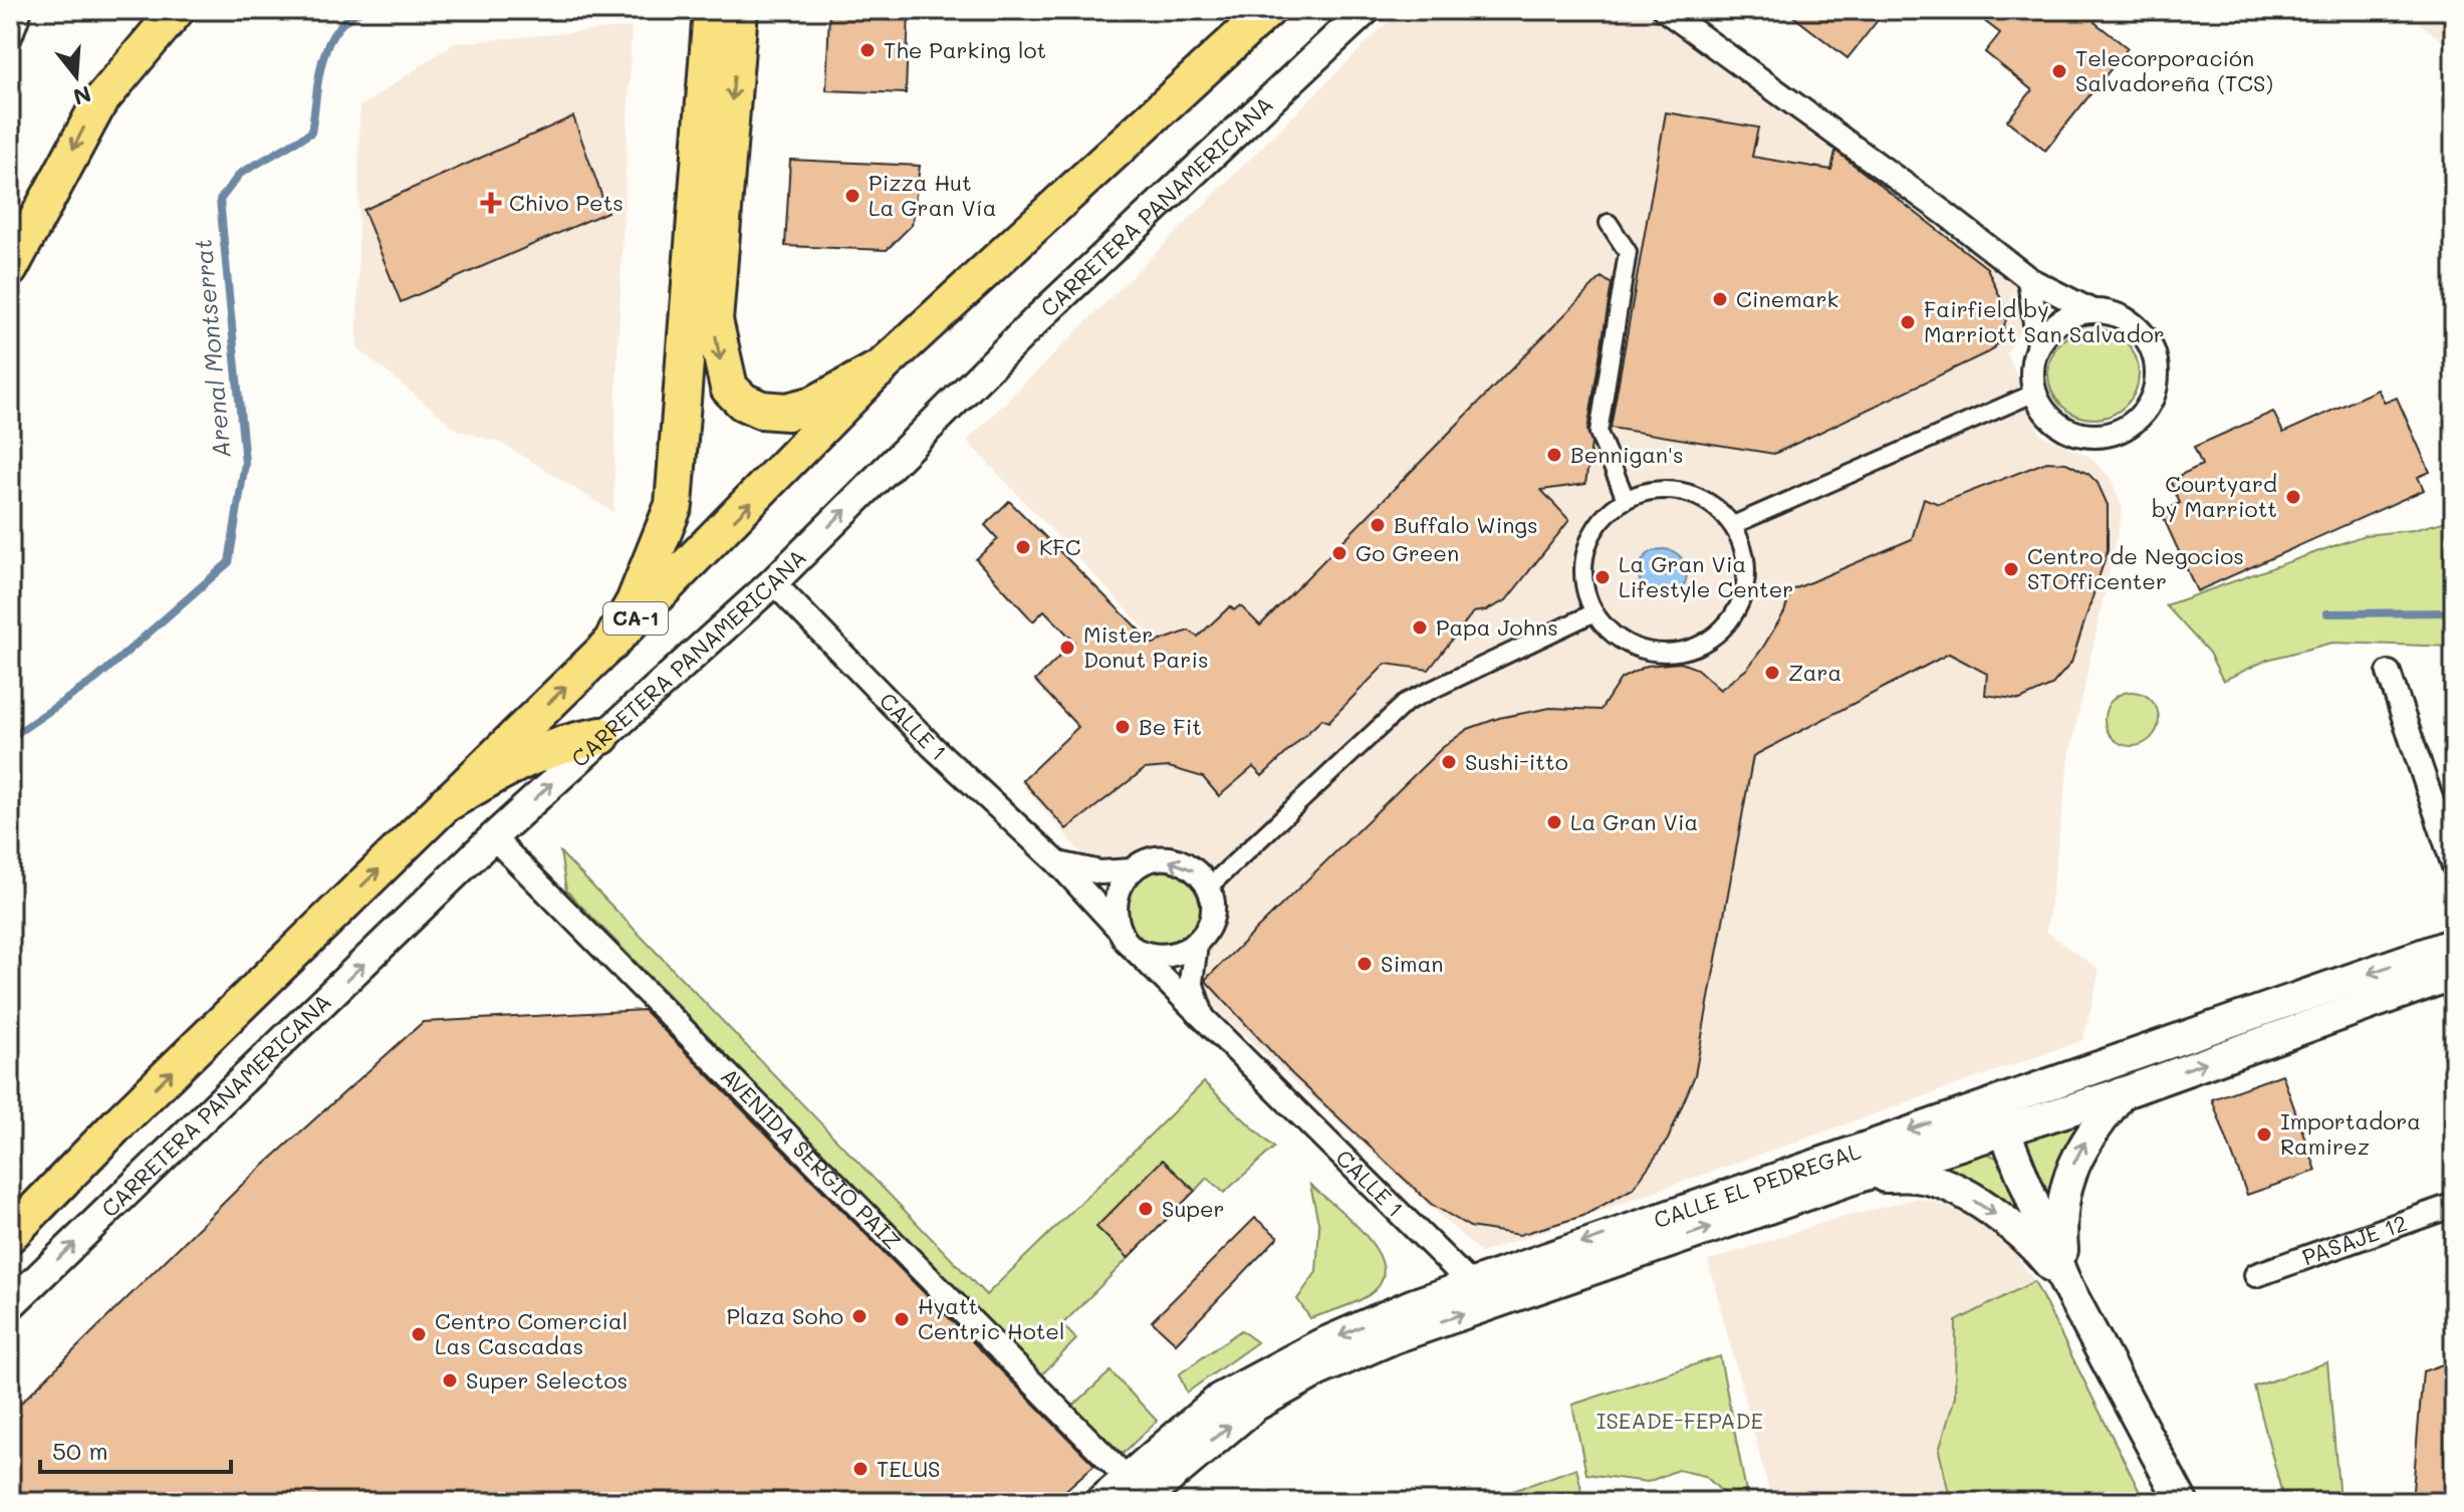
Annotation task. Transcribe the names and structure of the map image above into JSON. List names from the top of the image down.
{
  "streets": {
    "main road": ["CA-1", "CALLE EL PEDREGAL"],
    "street": [
      "CARRETERA PANAMERICANA",
      "CALLE 1",
      "AVENIDA SERGIO PAÍZ",
      "PASAJE 12"
    ]
  },
  "crossings": [
    ["CARRETERA PANAMERICANA", "CALLE 1"],
    ["CARRETERA PANAMERICANA", "AVENIDA SERGIO PAÍZ"],
    ["CALLE 1", "CALLE EL PEDREGAL"],
    ["AVENIDA SERGIO PAÍZ", "CALLE EL PEDREGAL"]
  ],
  "one_way": ["CARRETERA PANAMERICANA"],
  "water": ["Arenal Montserrat"],
  "parks": ["ISEADE-FEPADE"],
  "places": {
    "other": [
      "The Parking lot",
      "Telecorporación Salvadoreña (TCS)",
      "Pizza Hut La Gran Vía",
      "Cinemark",
      "Fairfield by Marriott San Salvador",
      "Bennigan's",
      "Courtyard by Marriott",
      "Buffalo Wings",
      "KFC",
      "Go Green",
      "Centro de Negocios STOfficenter",
      "La Gran Via Lifestyle Center",
      "Papa Johns",
      "Mister Donut Paris",
      "Zara",
      "Be Fit",
      "Sushi-itto",
      "La Gran Via",
      "Siman",
      "Importadora Ramirez",
      "Super",
      "Plaza Soho",
      "Hyatt Centric Hotel",
      "Centro Comercial Las Cascadas",
      "Super Selectos",
      "TELUS"
    ],
    "health": ["Chivo Pets"]
  },
  "scale_bar": "50 m",
  "north": "bottom"
}
